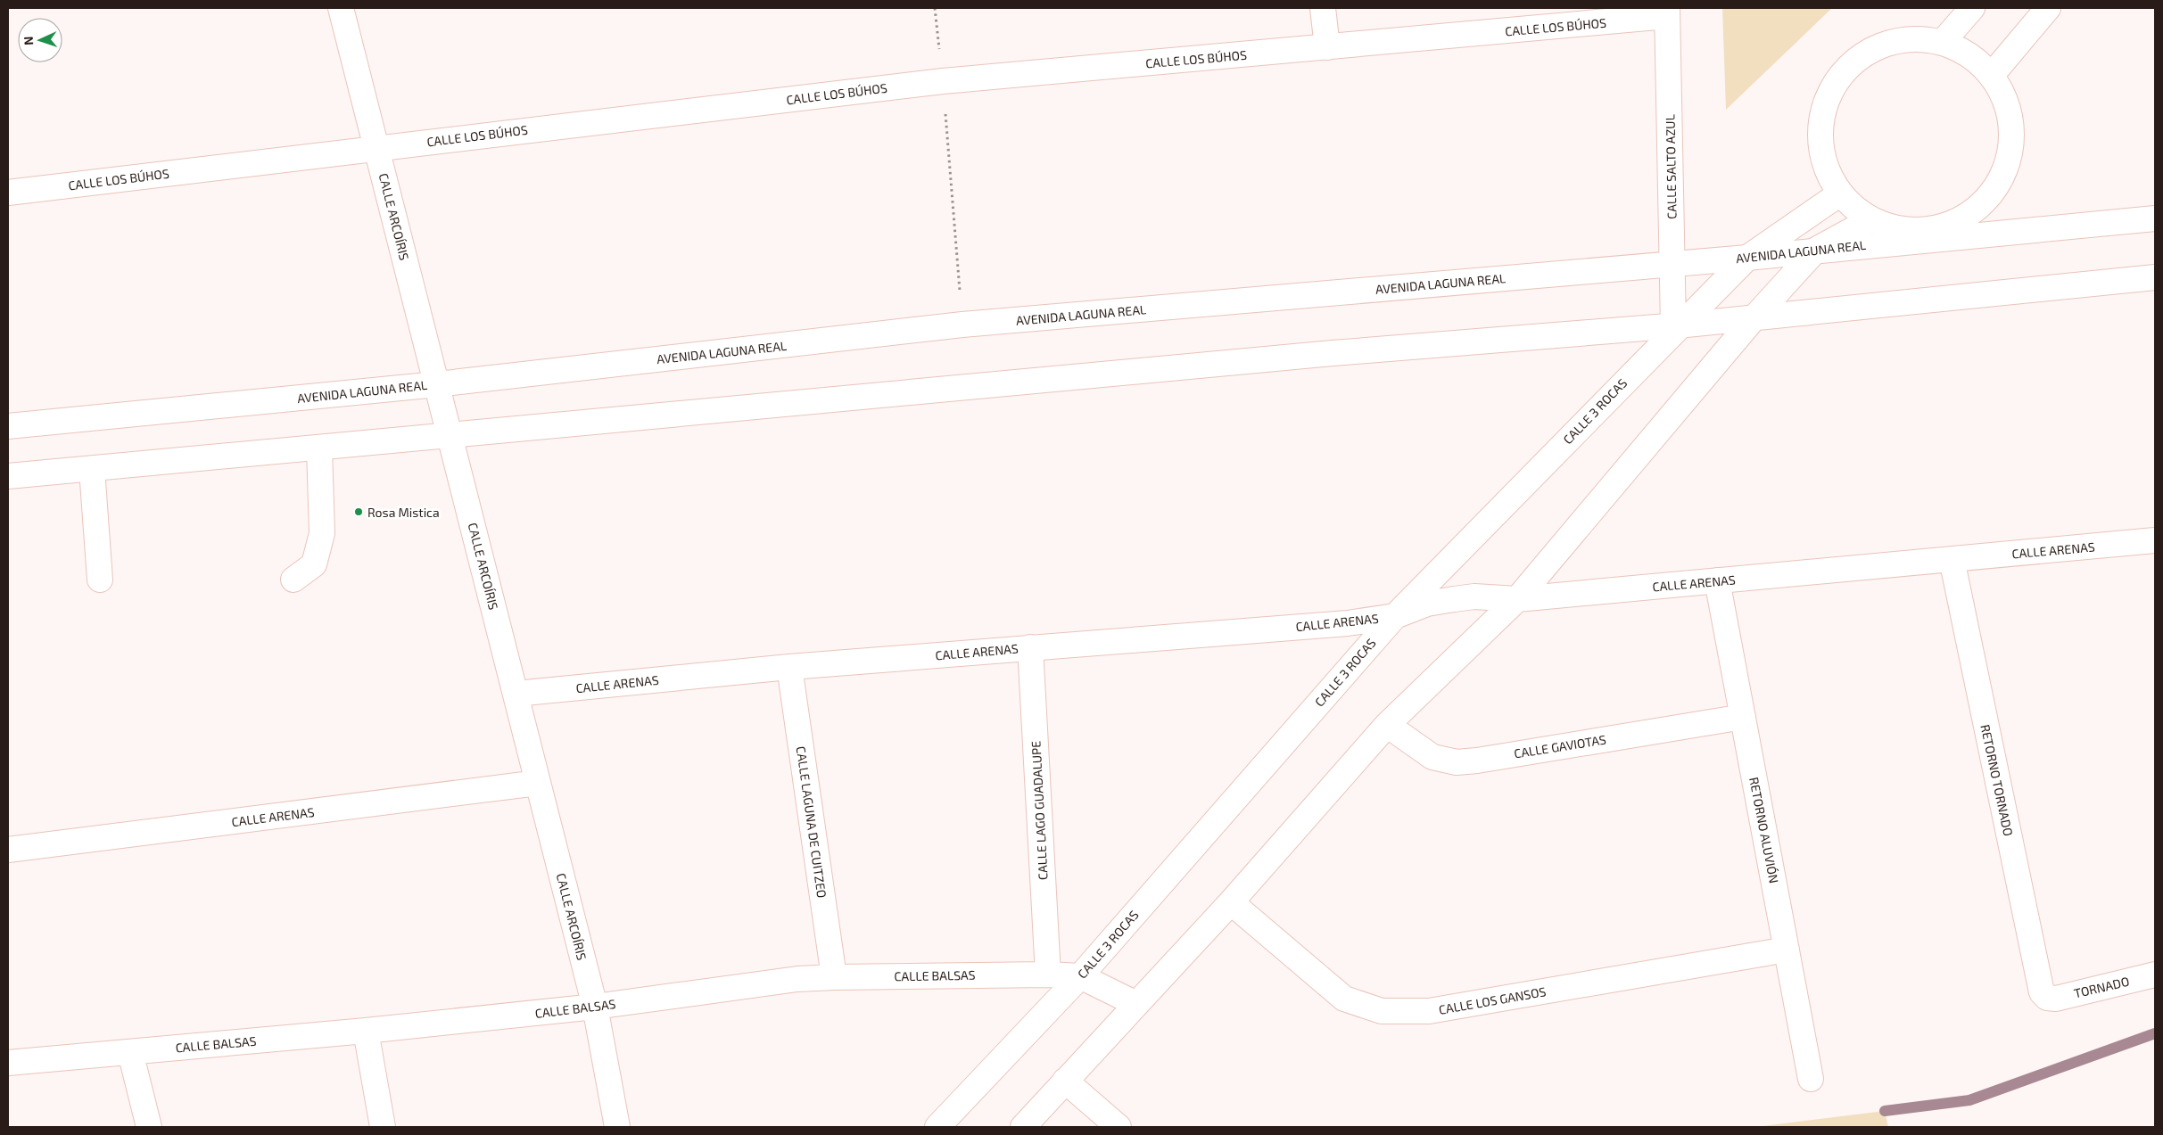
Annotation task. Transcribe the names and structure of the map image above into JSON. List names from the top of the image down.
{
  "streets": {
    "street": [
      "CALLE LOS BÚHOS",
      "CALLE SALTO AZUL",
      "CALLE ARCOÍRIS",
      "AVENIDA LAGUNA REAL",
      "CALLE 3 ROCAS",
      "CALLE ARENAS",
      "CALLE GAVIOTAS",
      "RETORNO TORNADO",
      "CALLE LAGO GUADALUPE",
      "CALLE LAGUNA DE CUITZEO",
      "RETORNO ALUVIÓN",
      "CALLE BALSAS",
      "TORNADO",
      "CALLE LOS GANSOS"
    ]
  },
  "crossings": [
    ["CALLE LOS BÚHOS", "CALLE SALTO AZUL"],
    ["CALLE LOS BÚHOS", "CALLE ARCOÍRIS"],
    ["CALLE SALTO AZUL", "AVENIDA LAGUNA REAL"],
    ["CALLE SALTO AZUL", "CALLE 3 ROCAS"],
    ["CALLE ARCOÍRIS", "AVENIDA LAGUNA REAL"],
    ["CALLE ARCOÍRIS", "CALLE ARENAS"],
    ["CALLE ARCOÍRIS", "CALLE BALSAS"],
    ["AVENIDA LAGUNA REAL", "CALLE 3 ROCAS"],
    ["CALLE 3 ROCAS", "CALLE ARENAS"],
    ["CALLE 3 ROCAS", "CALLE BALSAS"],
    ["CALLE ARENAS", "RETORNO TORNADO"],
    ["CALLE ARENAS", "CALLE LAGO GUADALUPE"],
    ["CALLE ARENAS", "CALLE LAGUNA DE CUITZEO"],
    ["CALLE ARENAS", "RETORNO ALUVIÓN"],
    ["CALLE GAVIOTAS", "RETORNO ALUVIÓN"],
    ["RETORNO TORNADO", "TORNADO"],
    ["CALLE LAGO GUADALUPE", "CALLE BALSAS"],
    ["CALLE LAGUNA DE CUITZEO", "CALLE BALSAS"],
    ["RETORNO ALUVIÓN", "CALLE LOS GANSOS"]
  ],
  "places": ["Rosa Mistica"],
  "north": "left"
}
